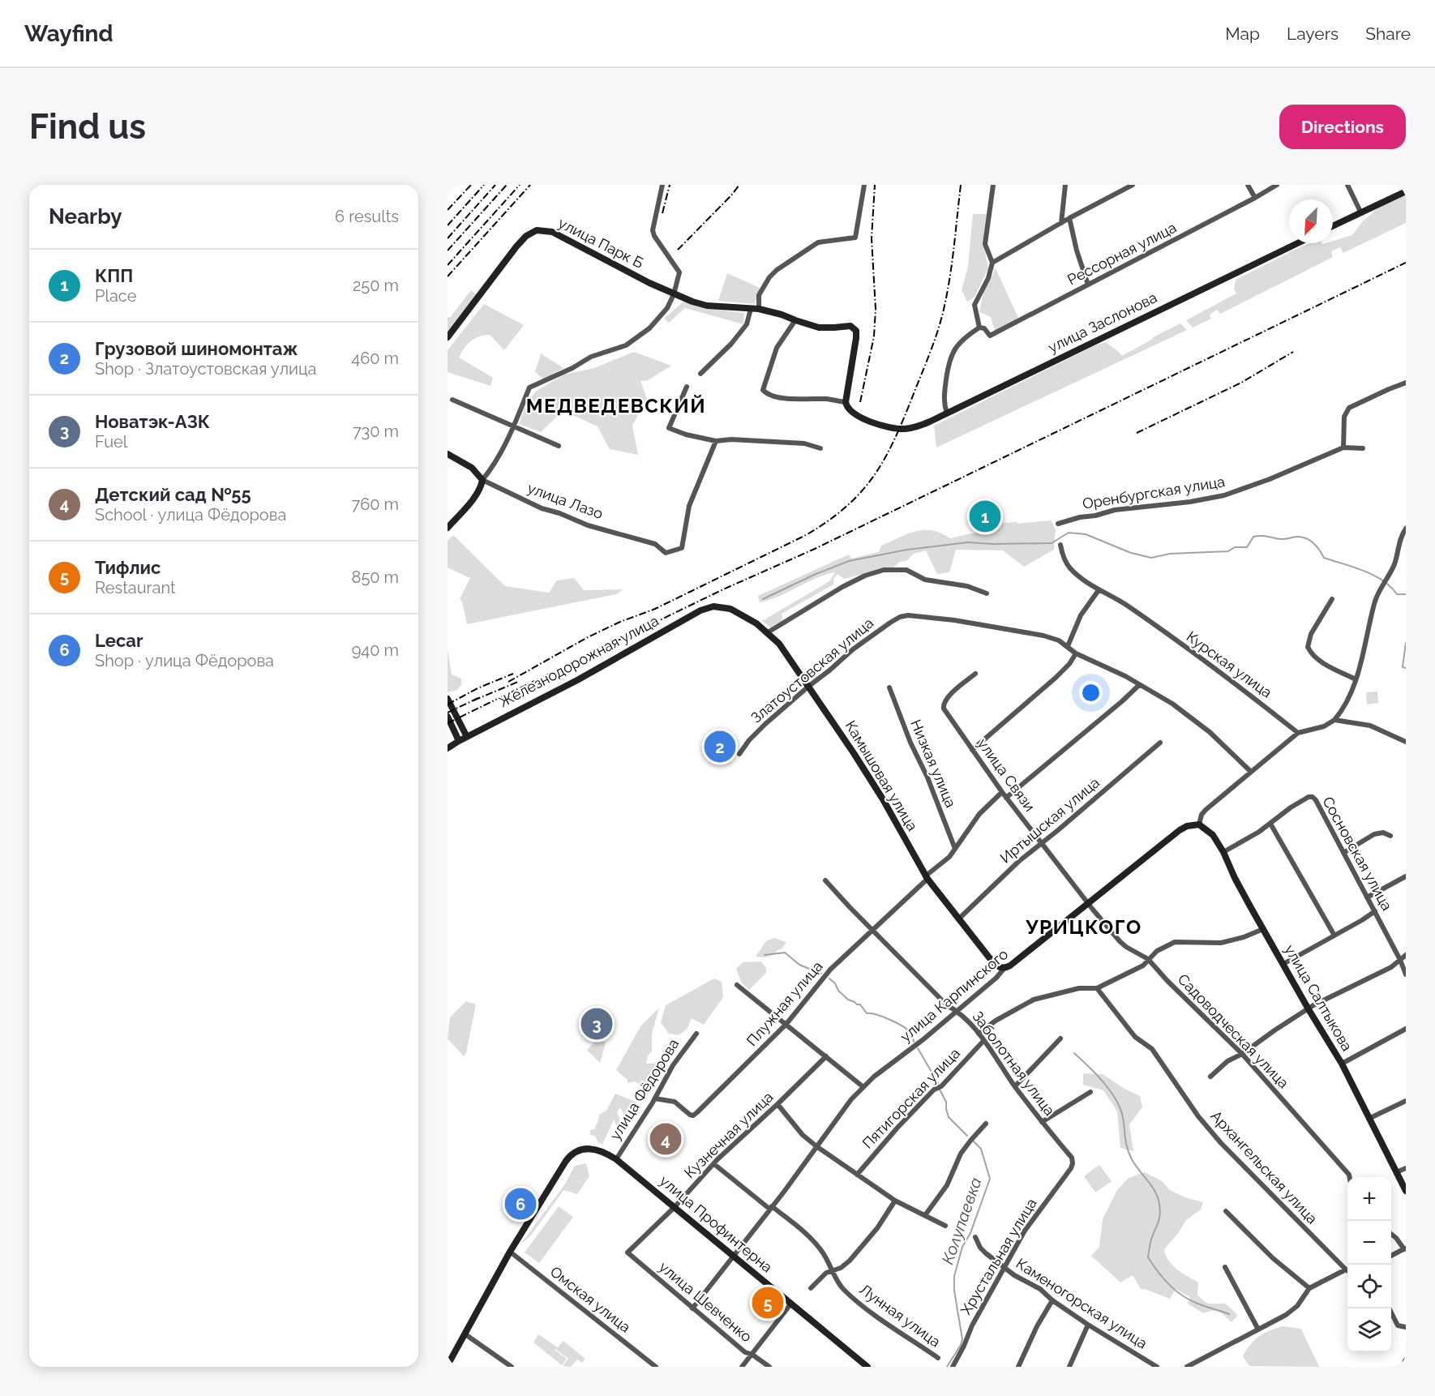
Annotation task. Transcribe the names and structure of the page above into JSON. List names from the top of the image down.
{
  "streets": {
    "main road": [
      "улица Парк Б",
      "улица Заслонова",
      "улица Лазо",
      "Железнодорожная улица",
      "Камышовая улица",
      "улица Карпинского",
      "улица Салтыкова",
      "улица Профинтерна"
    ],
    "street": [
      "Рессорная улица",
      "Оренбургская улица",
      "Курская улица",
      "Златоустовская улица",
      "Низкая улица",
      "улица Связи",
      "Иртышская улица",
      "Сосновская улица",
      "Плужная улица",
      "Садоводческая улица",
      "Заболотная улица",
      "улица Фёдорова",
      "Пятигорская улица",
      "Кузнечная улица",
      "Архангельская улица",
      "Хрустальная улица",
      "Омская улица",
      "улица Шевченко",
      "Каменогорская улица",
      "Лунная улица"
    ]
  },
  "crossings": [
    ["улица Парк Б", "улица Заслонова"],
    ["Железнодорожная улица", "Камышовая улица"],
    ["Златоустовская улица", "Камышовая улица"],
    ["Низкая улица", "Плужная улица"],
    ["улица Связи", "Иртышская улица"],
    ["улица Связи", "улица Карпинского"],
    ["улица Связи", "Плужная улица"],
    ["улица Связи", "Садоводческая улица"],
    ["Камышовая улица", "Иртышская улица"],
    ["Камышовая улица", "улица Карпинского"],
    ["Камышовая улица", "Плужная улица"],
    ["улица Карпинского", "улица Салтыкова"],
    ["улица Карпинского", "Садоводческая улица"],
    ["улица Карпинского", "Заболотная улица"],
    ["улица Карпинского", "улица Профинтерна"],
    ["улица Карпинского", "улица Шевченко"],
    ["улица Карпинского", "Лунная улица"],
    ["Плужная улица", "Заболотная улица"],
    ["Плужная улица", "улица Фёдорова"],
    ["Заболотная улица", "Пятигорская улица"],
    ["Заболотная улица", "Хрустальная улица"],
    ["улица Фёдорова", "улица Профинтерна"],
    ["Кузнечная улица", "улица Профинтерна"],
    ["Кузнечная улица", "улица Шевченко"],
    ["Кузнечная улица", "Лунная улица"],
    ["улица Профинтерна", "Омская улица"],
    ["Хрустальная улица", "Каменогорская улица"]
  ],
  "districts": ["МЕДВЕДЕВСКИЙ", "УРИЦКОГО"],
  "water": ["Колупаевка"],
  "north": "bottom left",
  "page": {
    "header": "Wayfind",
    "nav": ["Map", "Layers", "Share"],
    "buttons": "Directions",
    "title": "Find us",
    "heading": ["Nearby", "6 results"],
    "list": [
      {
        "mark": "1",
        "name": "КПП",
        "note": "Place",
        "value": "250 m"
      },
      {
        "mark": "2",
        "name": "Грузовой шиномонтаж",
        "note": "Shop · Златоустовская улица",
        "value": "460 m"
      },
      {
        "mark": "3",
        "name": "Новатэк-АЗК",
        "note": "Fuel",
        "value": "730 m"
      },
      {
        "mark": "4",
        "name": "Детский сад №55",
        "note": "School · улица Фёдорова",
        "value": "760 m"
      },
      {
        "mark": "5",
        "name": "Тифлис",
        "note": "Restaurant",
        "value": "850 m"
      },
      {
        "mark": "6",
        "name": "Lecar",
        "note": "Shop · улица Фёдорова",
        "value": "940 m"
      }
    ],
    "pins": [
      "1",
      "2",
      "3",
      "4",
      "6",
      "5"
    ],
    "map_buttons": ["+", "−"]
  }
}
